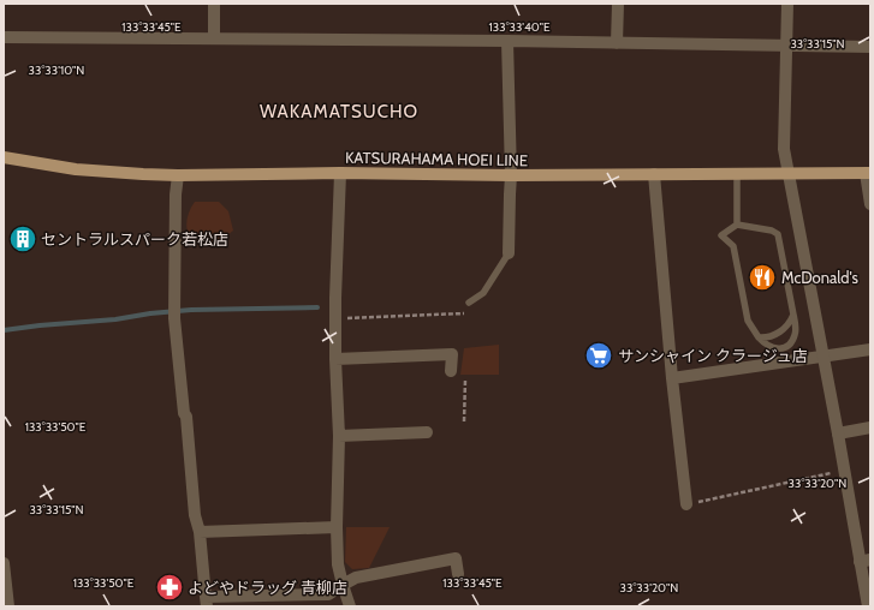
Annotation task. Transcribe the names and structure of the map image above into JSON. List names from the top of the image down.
{
  "streets": {
    "main road": ["KATSURAHAMA HOEI LINE"]
  },
  "districts": ["WAKAMATSUCHO"],
  "places": {
    "building": ["セントラルスパーク若松店"],
    "restaurant": ["McDonald's"],
    "supermarket": ["サンシャイン クラージュ店"],
    "pharmacy": ["よどやドラッグ 青柳店"]
  },
  "coordinates": [
    "133°33'45\"E",
    "133°33'40\"E",
    "33°33'15\"N",
    "33°33'10\"N",
    "133°33'50\"E",
    "33°33'20\"N"
  ]
}
